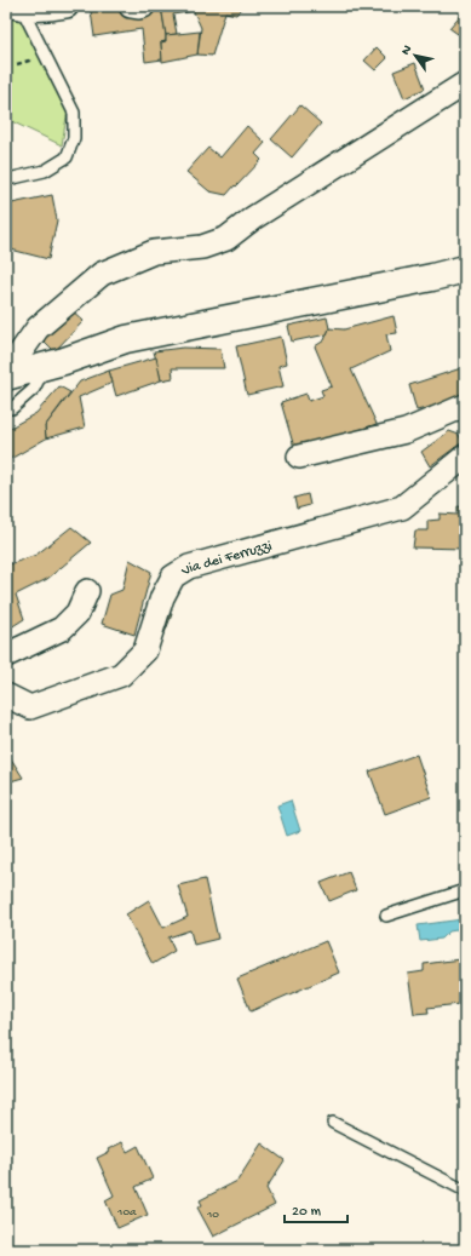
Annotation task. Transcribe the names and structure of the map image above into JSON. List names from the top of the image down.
{
  "streets": {
    "street": ["Via dei Ferruzzi"]
  },
  "house_numbers": ["10a", "10"],
  "scale_bar": "20 m",
  "north": "top left"
}
